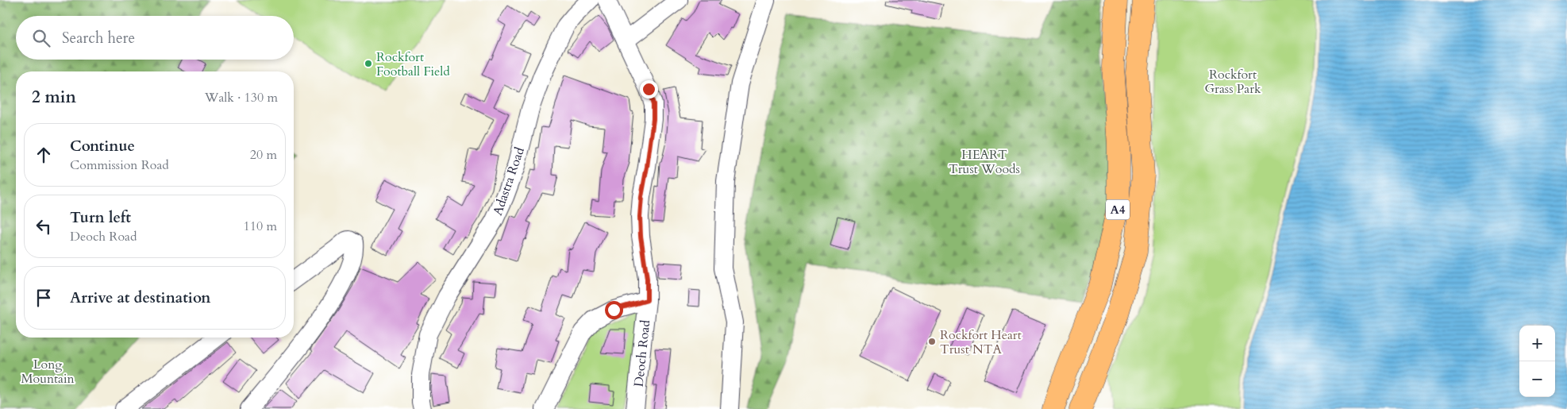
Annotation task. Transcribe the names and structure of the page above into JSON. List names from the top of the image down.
{
  "streets": {
    "highway": ["A4"],
    "street": ["Adastra Road", "Deoch Road"]
  },
  "parks": ["Rockfort Grass Park", "HEART Trust Woods", "Long Mountain"],
  "places": ["Rockfort Football Field", "Rockfort Heart Trust NTA"],
  "page": {
    "search": "Search here",
    "heading": ["2 min", "Walk · 130 m"],
    "list": [
      ["Continue", "Commission Road", "20 m"],
      ["Turn left", "Deoch Road", "110 m"],
      "Arrive at destination"
    ],
    "map_buttons": ["+", "−"]
  }
}
